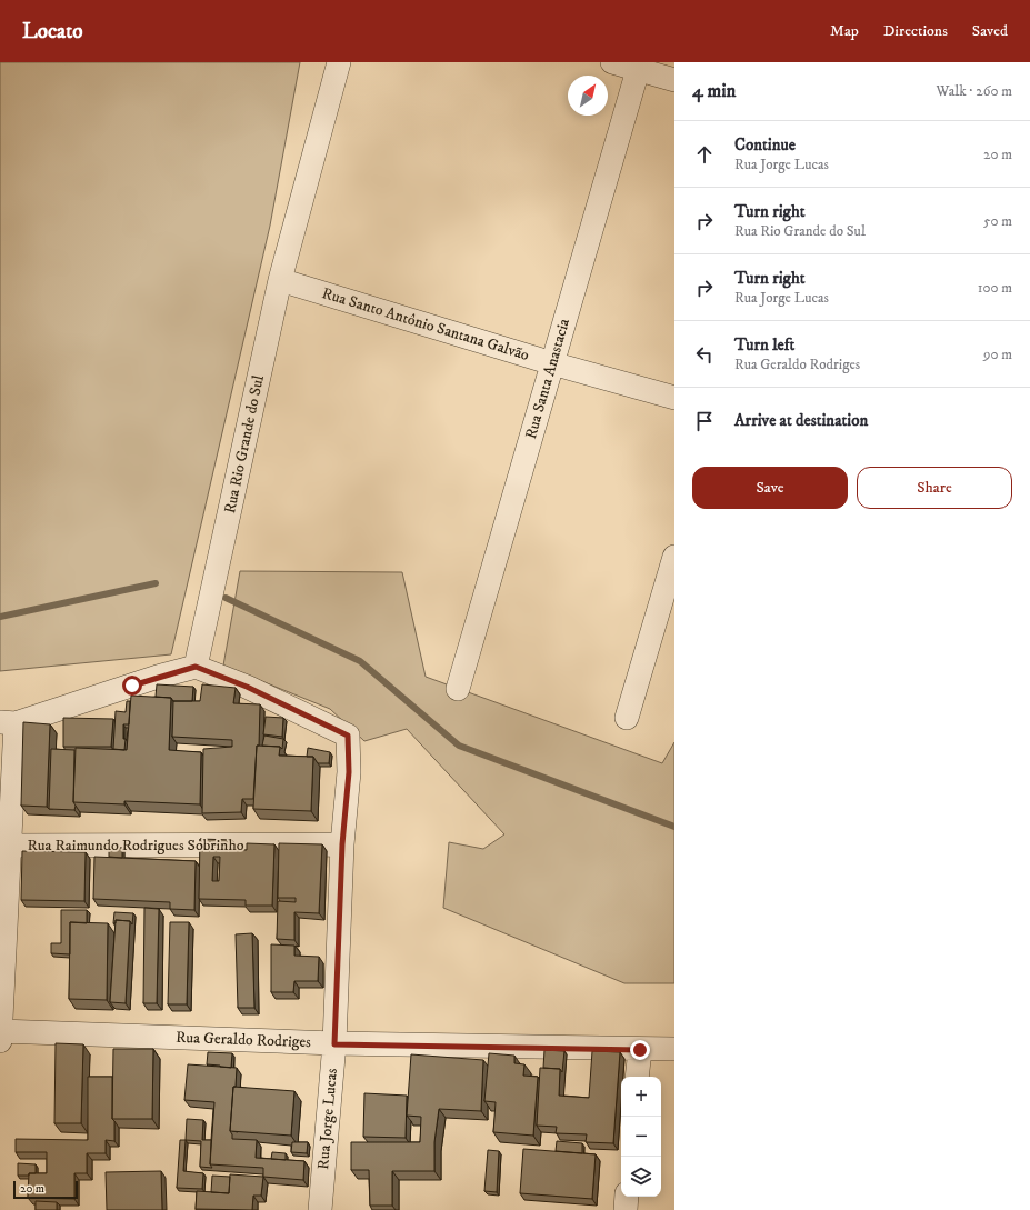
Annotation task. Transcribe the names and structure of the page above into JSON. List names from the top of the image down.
{
  "streets": {
    "street": [
      "Rua Santo Antônio Santana Galvão",
      "Rua Santa Anastacia",
      "Rua Rio Grande do Sul",
      "Rua Raimundo Rodrigues Sobrinho",
      "Rua Geraldo Rodriges",
      "Rua Jorge Lucas"
    ]
  },
  "crossings": [
    ["Rua Santo Antônio Santana Galvão", "Rua Santa Anastacia"],
    ["Rua Santo Antônio Santana Galvão", "Rua Rio Grande do Sul"],
    ["Rua Rio Grande do Sul", "Rua Jorge Lucas"],
    ["Rua Raimundo Rodrigues Sobrinho", "Rua Jorge Lucas"],
    ["Rua Geraldo Rodriges", "Rua Jorge Lucas"]
  ],
  "scale_bar": "20 m",
  "north": "top right",
  "page": {
    "header": "Locato",
    "nav": ["Map", "Directions", "Saved"],
    "heading": ["4 min", "Walk · 260 m"],
    "list": [
      ["Continue", "Rua Jorge Lucas", "20 m"],
      ["Turn right", "Rua Rio Grande do Sul", "50 m"],
      ["Turn right", "Rua Jorge Lucas", "100 m"],
      ["Turn left", "Rua Geraldo Rodriges", "90 m"],
      "Arrive at destination"
    ],
    "buttons": ["Save", "Share"],
    "map_buttons": ["+", "−"],
    "scale": "20 m"
  }
}
